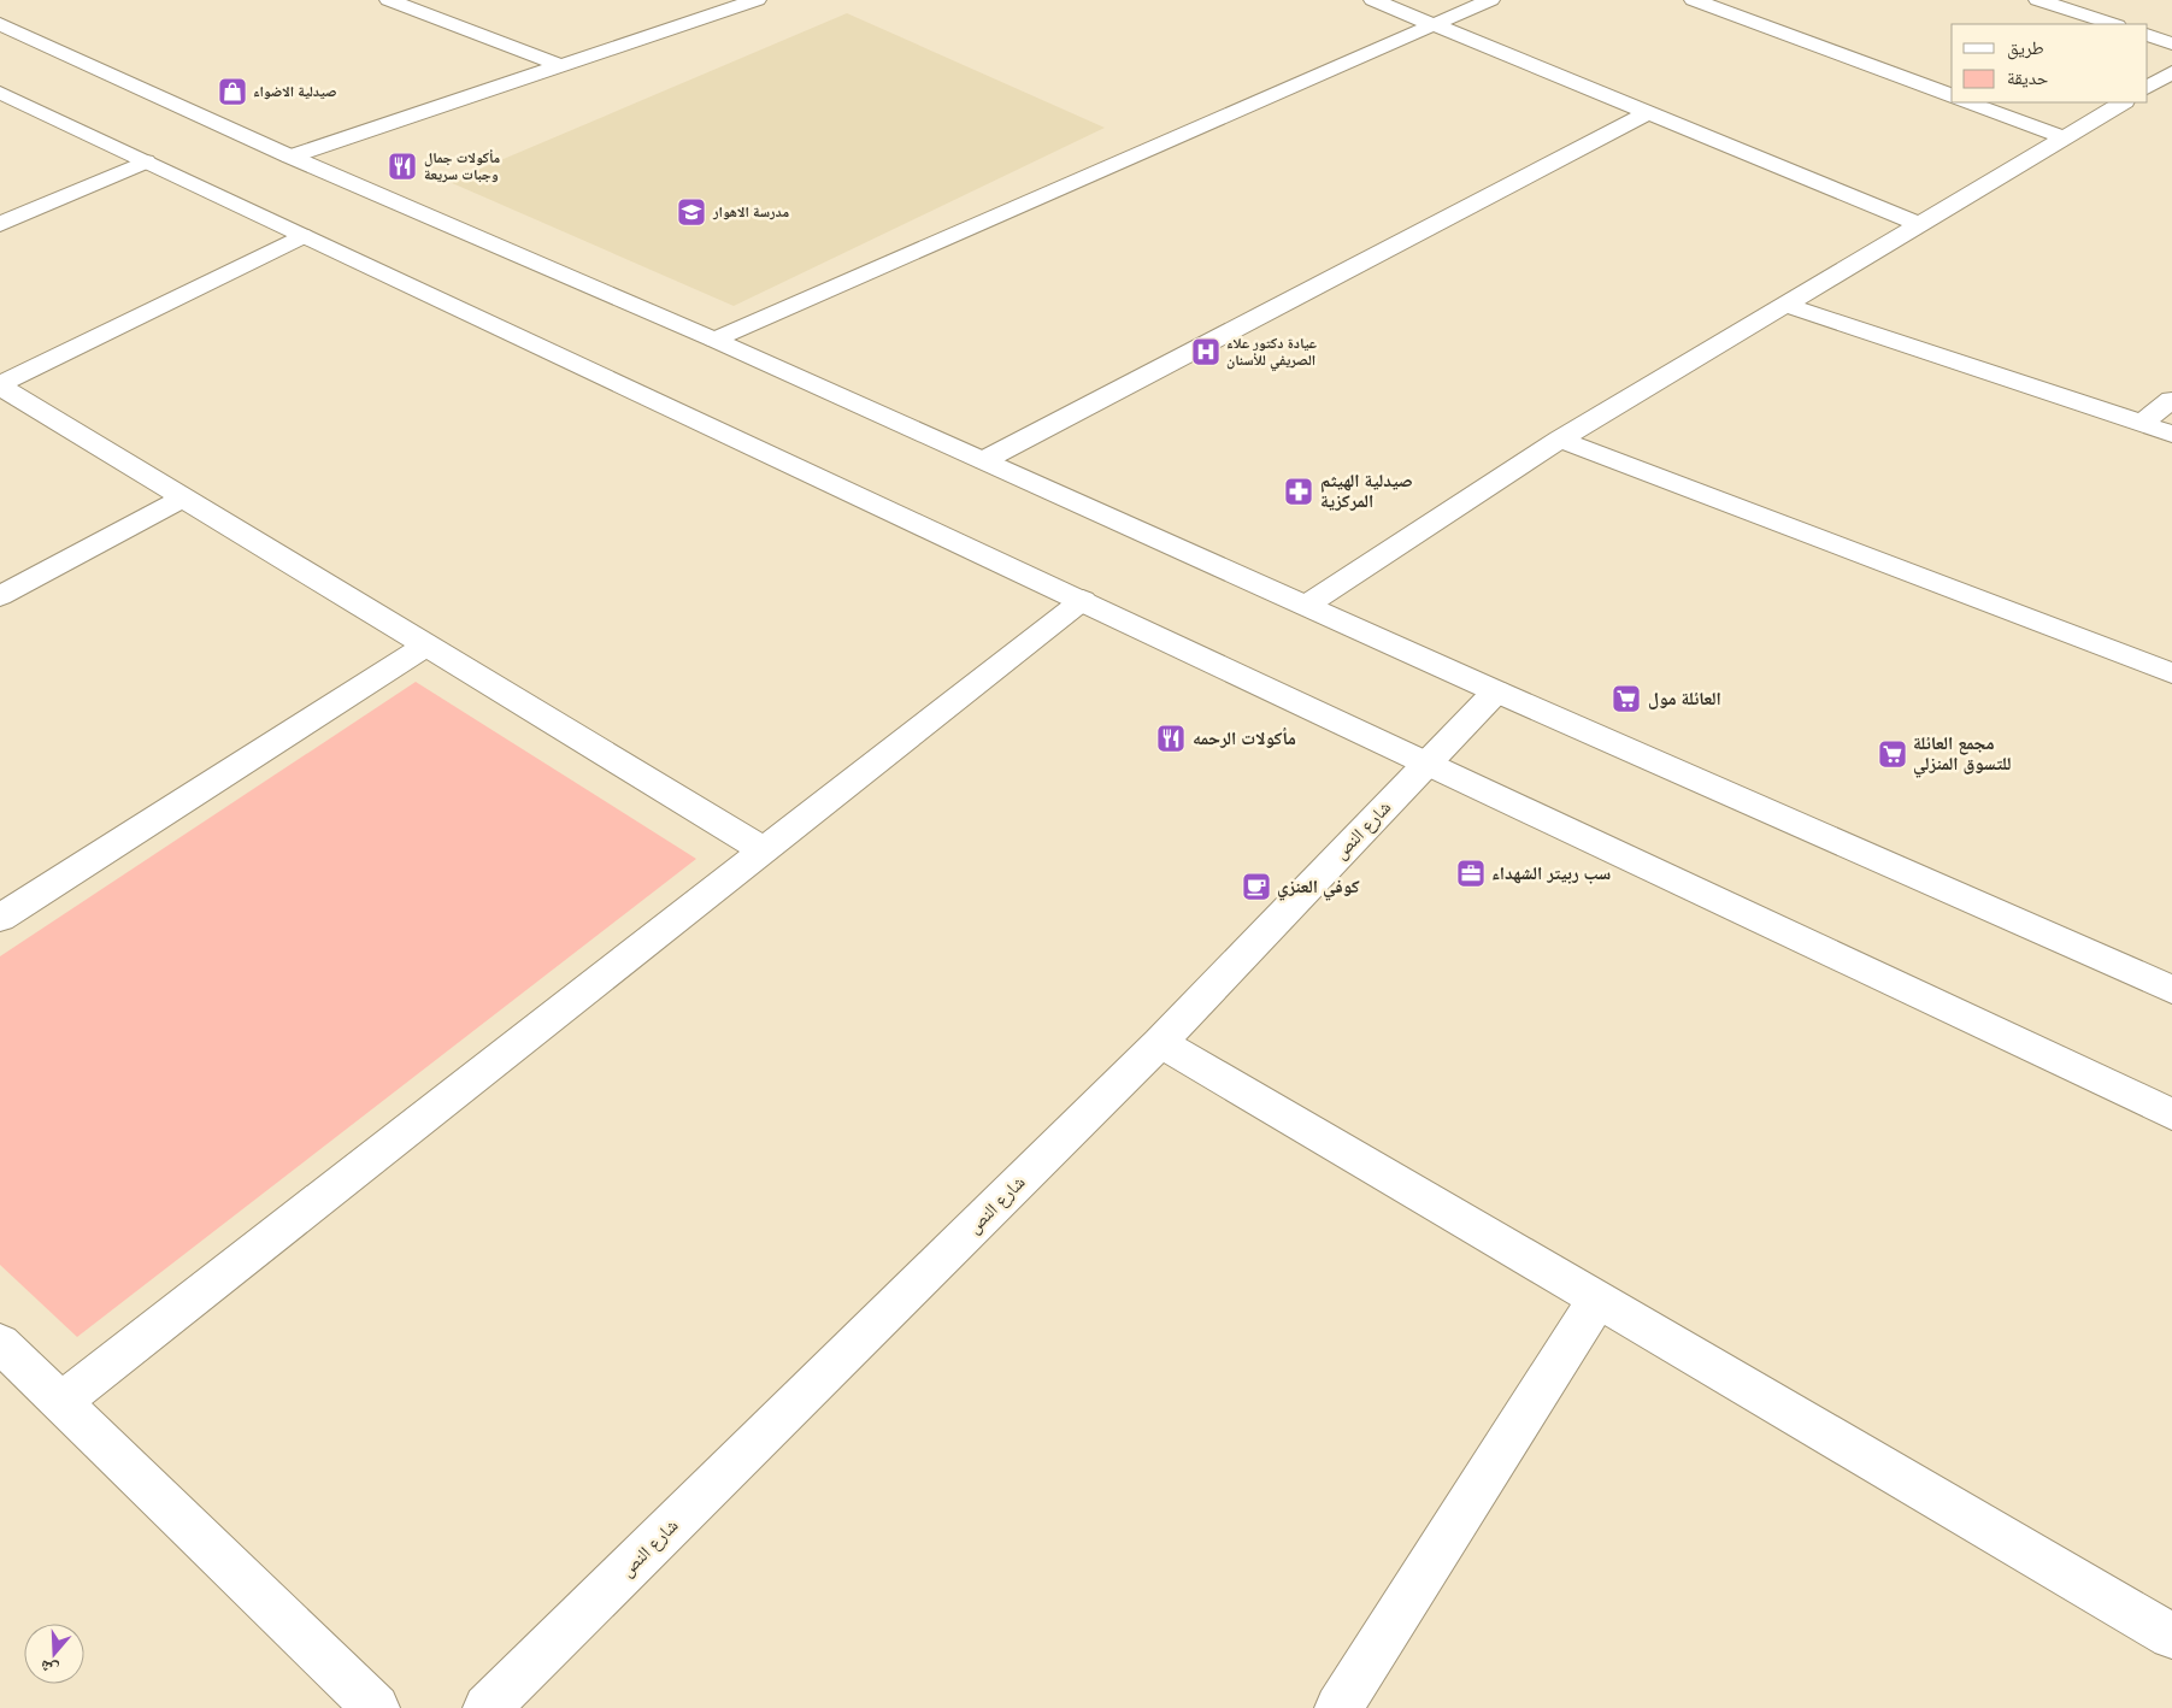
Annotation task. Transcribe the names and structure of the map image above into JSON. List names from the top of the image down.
{
  "streets": {
    "street": ["شارع النص"]
  },
  "places": {
    "shop": ["صيدلية الاضواء"],
    "restaurant": ["مأكولات جمال وجبات سريعة", "مأكولات الرحمه"],
    "school or university": ["مدرسة الاهوار"],
    "hospital": ["عيادة دكتور علاء الصريفي للأسنان"],
    "pharmacy": ["صيدلية الهيثم المركزية"],
    "supermarket": ["العائلة مول", "مجمع العائلة للتسوق المنزلي"],
    "office": ["سب ربيتر الشهداء"],
    "cafe": ["كوفي العنزي"]
  },
  "legend": ["طريق", "حديقة"],
  "north": "bottom"
}
